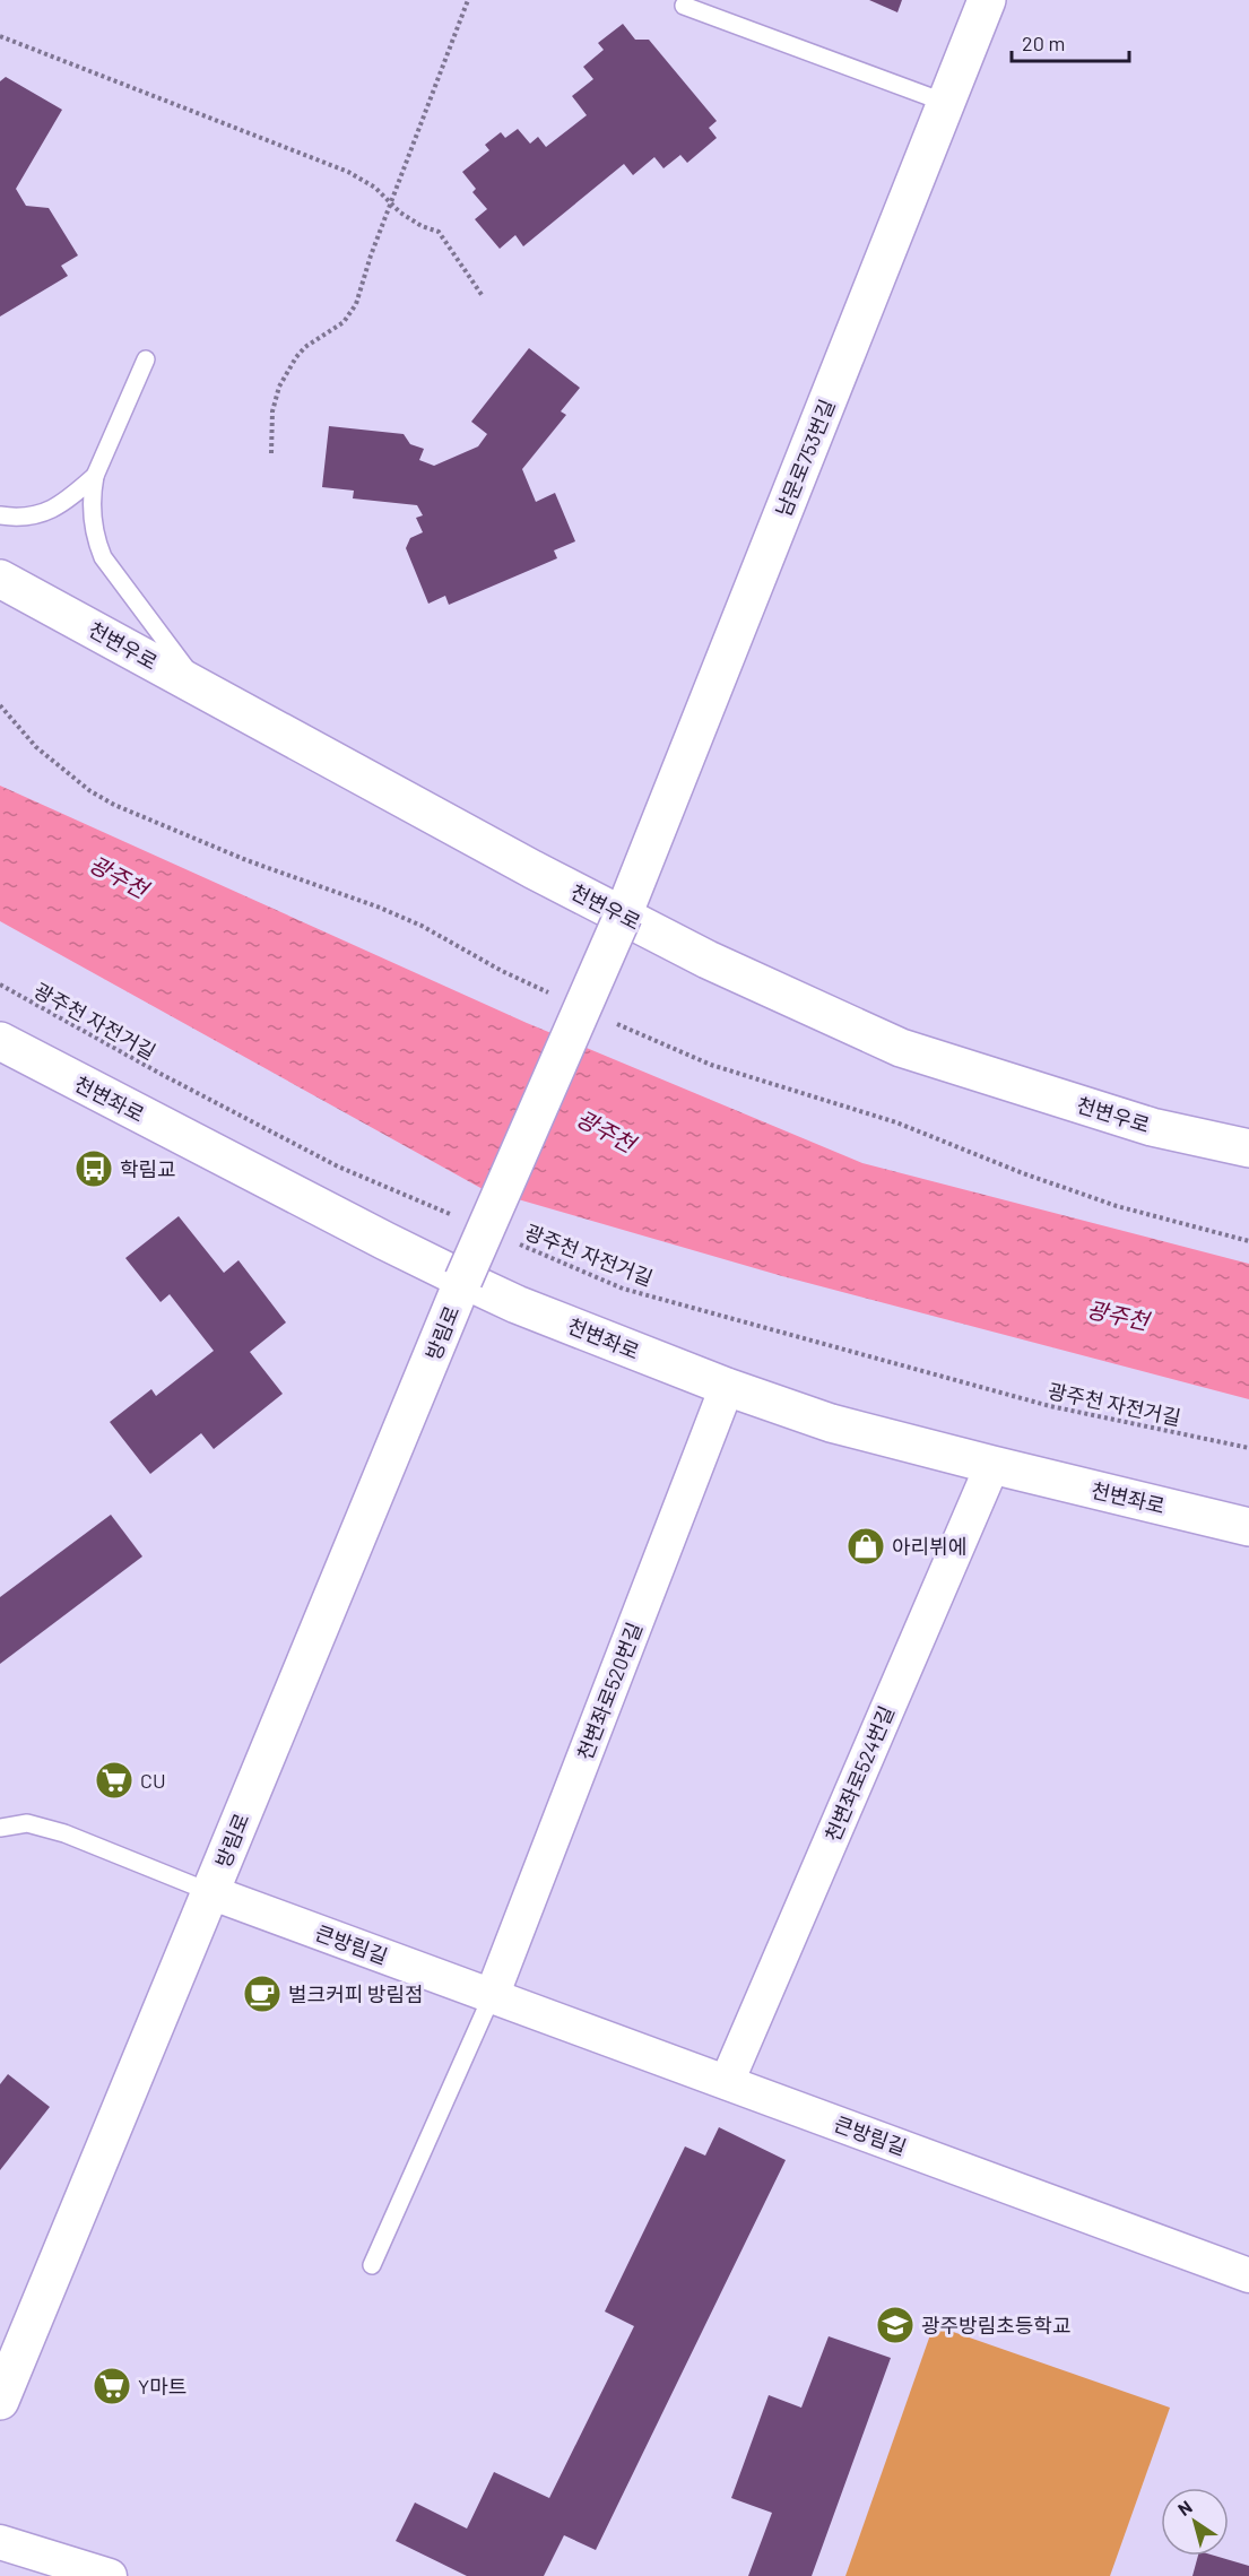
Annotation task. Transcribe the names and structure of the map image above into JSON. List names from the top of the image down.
{
  "streets": {
    "street": [
      "남문로753번길",
      "천변우로",
      "천변좌로",
      "방림로",
      "천변좌로520번길",
      "천변좌로524번길",
      "큰방림길"
    ],
    "path": ["광주천 자전거길"]
  },
  "crossings": [
    ["남문로753번길", "천변우로"],
    ["남문로753번길", "천변좌로"],
    ["남문로753번길", "방림로"],
    ["천변좌로", "방림로"],
    ["천변좌로", "천변좌로520번길"],
    ["천변좌로", "천변좌로524번길"],
    ["방림로", "큰방림길"],
    ["천변좌로520번길", "큰방림길"],
    ["천변좌로524번길", "큰방림길"]
  ],
  "water": ["광주천"],
  "places": {
    "bus stop": ["학림교"],
    "shop": ["아리뷔에"],
    "supermarket": ["CU", "Y마트"],
    "cafe": ["벌크커피 방림점"],
    "school or university": ["광주방림초등학교"]
  },
  "scale_bar": "20 m",
  "north": "top left"
}
